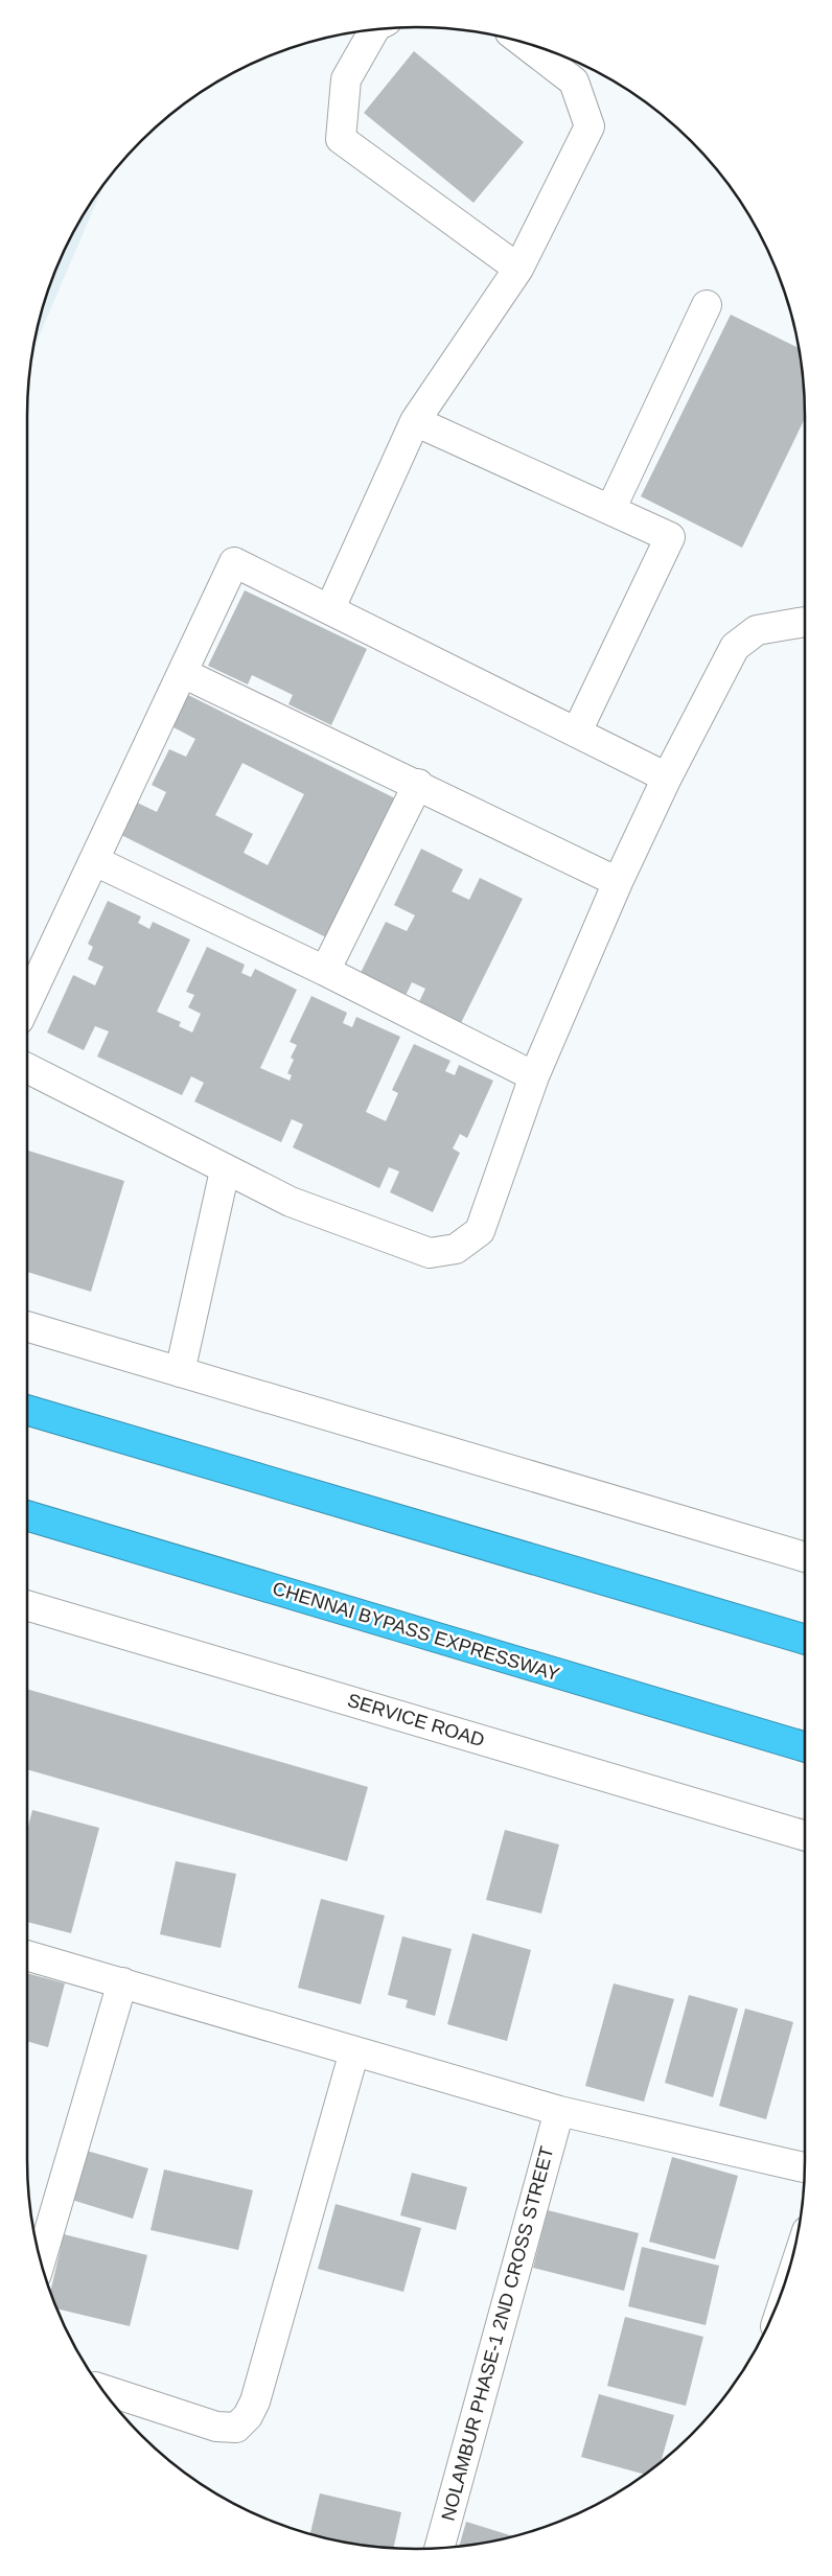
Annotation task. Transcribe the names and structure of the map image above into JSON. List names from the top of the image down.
{
  "streets": {
    "highway": ["CHENNAI BYPASS EXPRESSWAY"],
    "street": ["SERVICE ROAD", "NOLAMBUR PHASE-1 2ND CROSS STREET"]
  }
}
